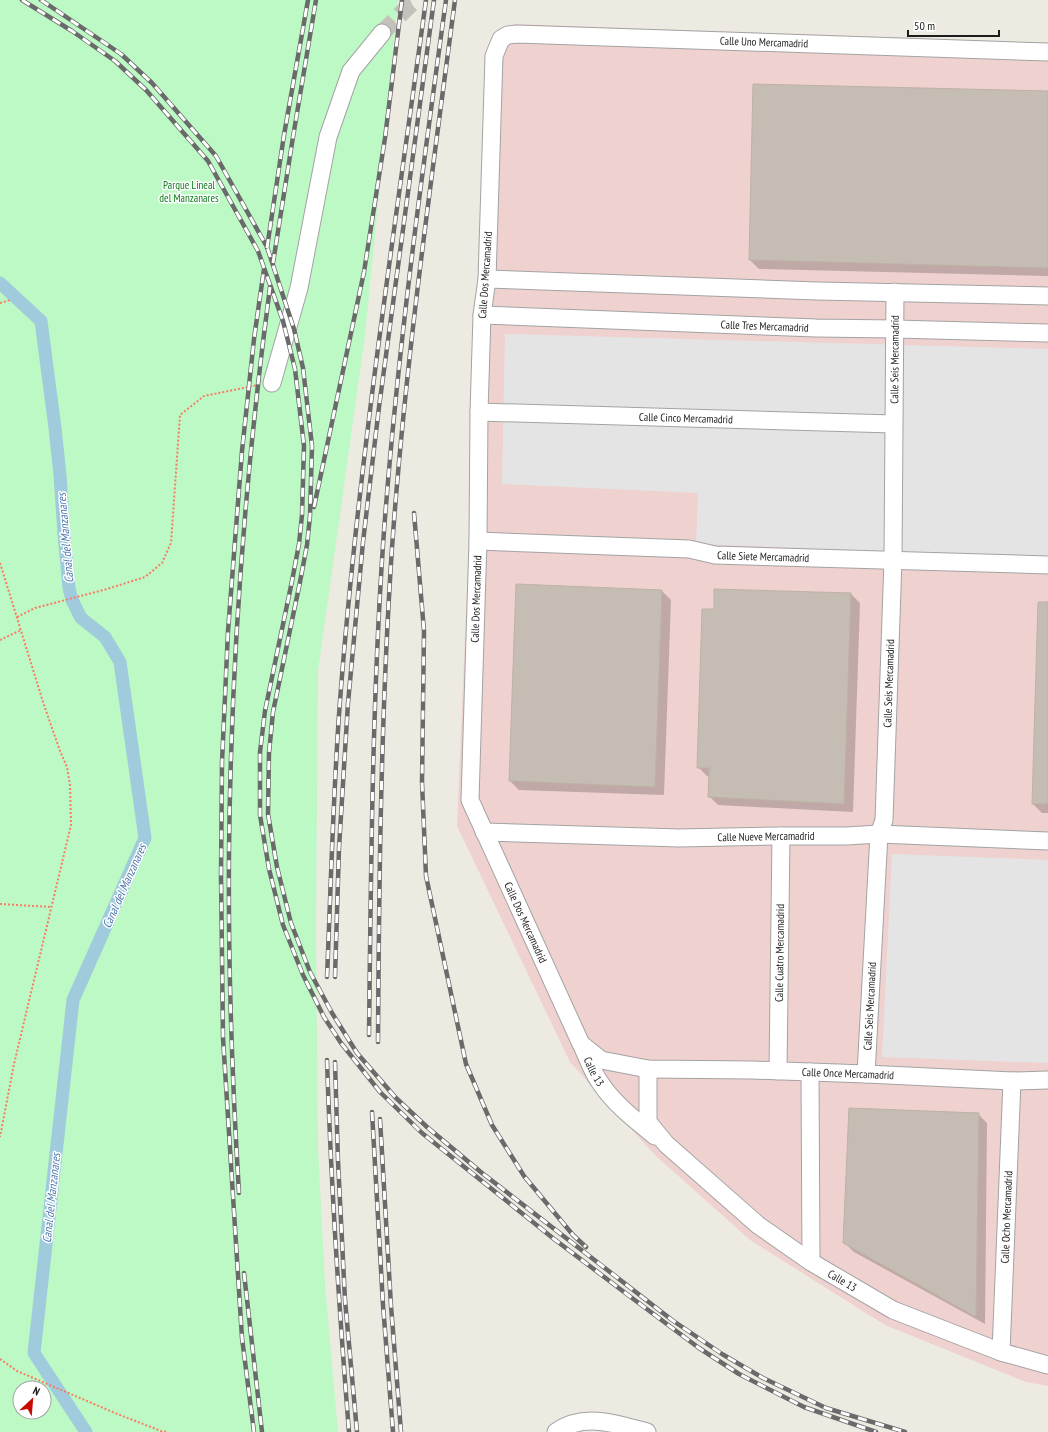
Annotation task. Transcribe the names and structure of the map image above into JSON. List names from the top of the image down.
{
  "streets": {
    "lane": [
      "Calle Uno Mercamadrid",
      "Calle Dos Mercamadrid",
      "Calle Tres Mercamadrid",
      "Calle Seis Mercamadrid",
      "Calle Cinco Mercamadrid",
      "Calle Siete Mercamadrid",
      "Calle Nueve Mercamadrid",
      "Calle Cuatro Mercamadrid",
      "Calle 13",
      "Calle Once Mercamadrid",
      "Calle Ocho Mercamadrid"
    ]
  },
  "crossings": [
    ["Calle Uno Mercamadrid", "Calle Dos Mercamadrid"],
    ["Calle Dos Mercamadrid", "Calle Tres Mercamadrid"],
    ["Calle Dos Mercamadrid", "Calle Cinco Mercamadrid"],
    ["Calle Dos Mercamadrid", "Calle Siete Mercamadrid"],
    ["Calle Dos Mercamadrid", "Calle Nueve Mercamadrid"],
    ["Calle Dos Mercamadrid", "Calle 13"],
    ["Calle Dos Mercamadrid", "Calle Once Mercamadrid"],
    ["Calle Tres Mercamadrid", "Calle Seis Mercamadrid"],
    ["Calle Seis Mercamadrid", "Calle Cinco Mercamadrid"],
    ["Calle Seis Mercamadrid", "Calle Siete Mercamadrid"],
    ["Calle Seis Mercamadrid", "Calle Nueve Mercamadrid"],
    ["Calle Seis Mercamadrid", "Calle Once Mercamadrid"],
    ["Calle Nueve Mercamadrid", "Calle Cuatro Mercamadrid"],
    ["Calle Cuatro Mercamadrid", "Calle Once Mercamadrid"],
    ["Calle 13", "Calle Once Mercamadrid"],
    ["Calle 13", "Calle Ocho Mercamadrid"],
    ["Calle Once Mercamadrid", "Calle Ocho Mercamadrid"]
  ],
  "water": ["Canal del Manzanares"],
  "parks": ["Parque Lineal del Manzanares"],
  "scale_bar": "50 m",
  "north": "top right"
}
